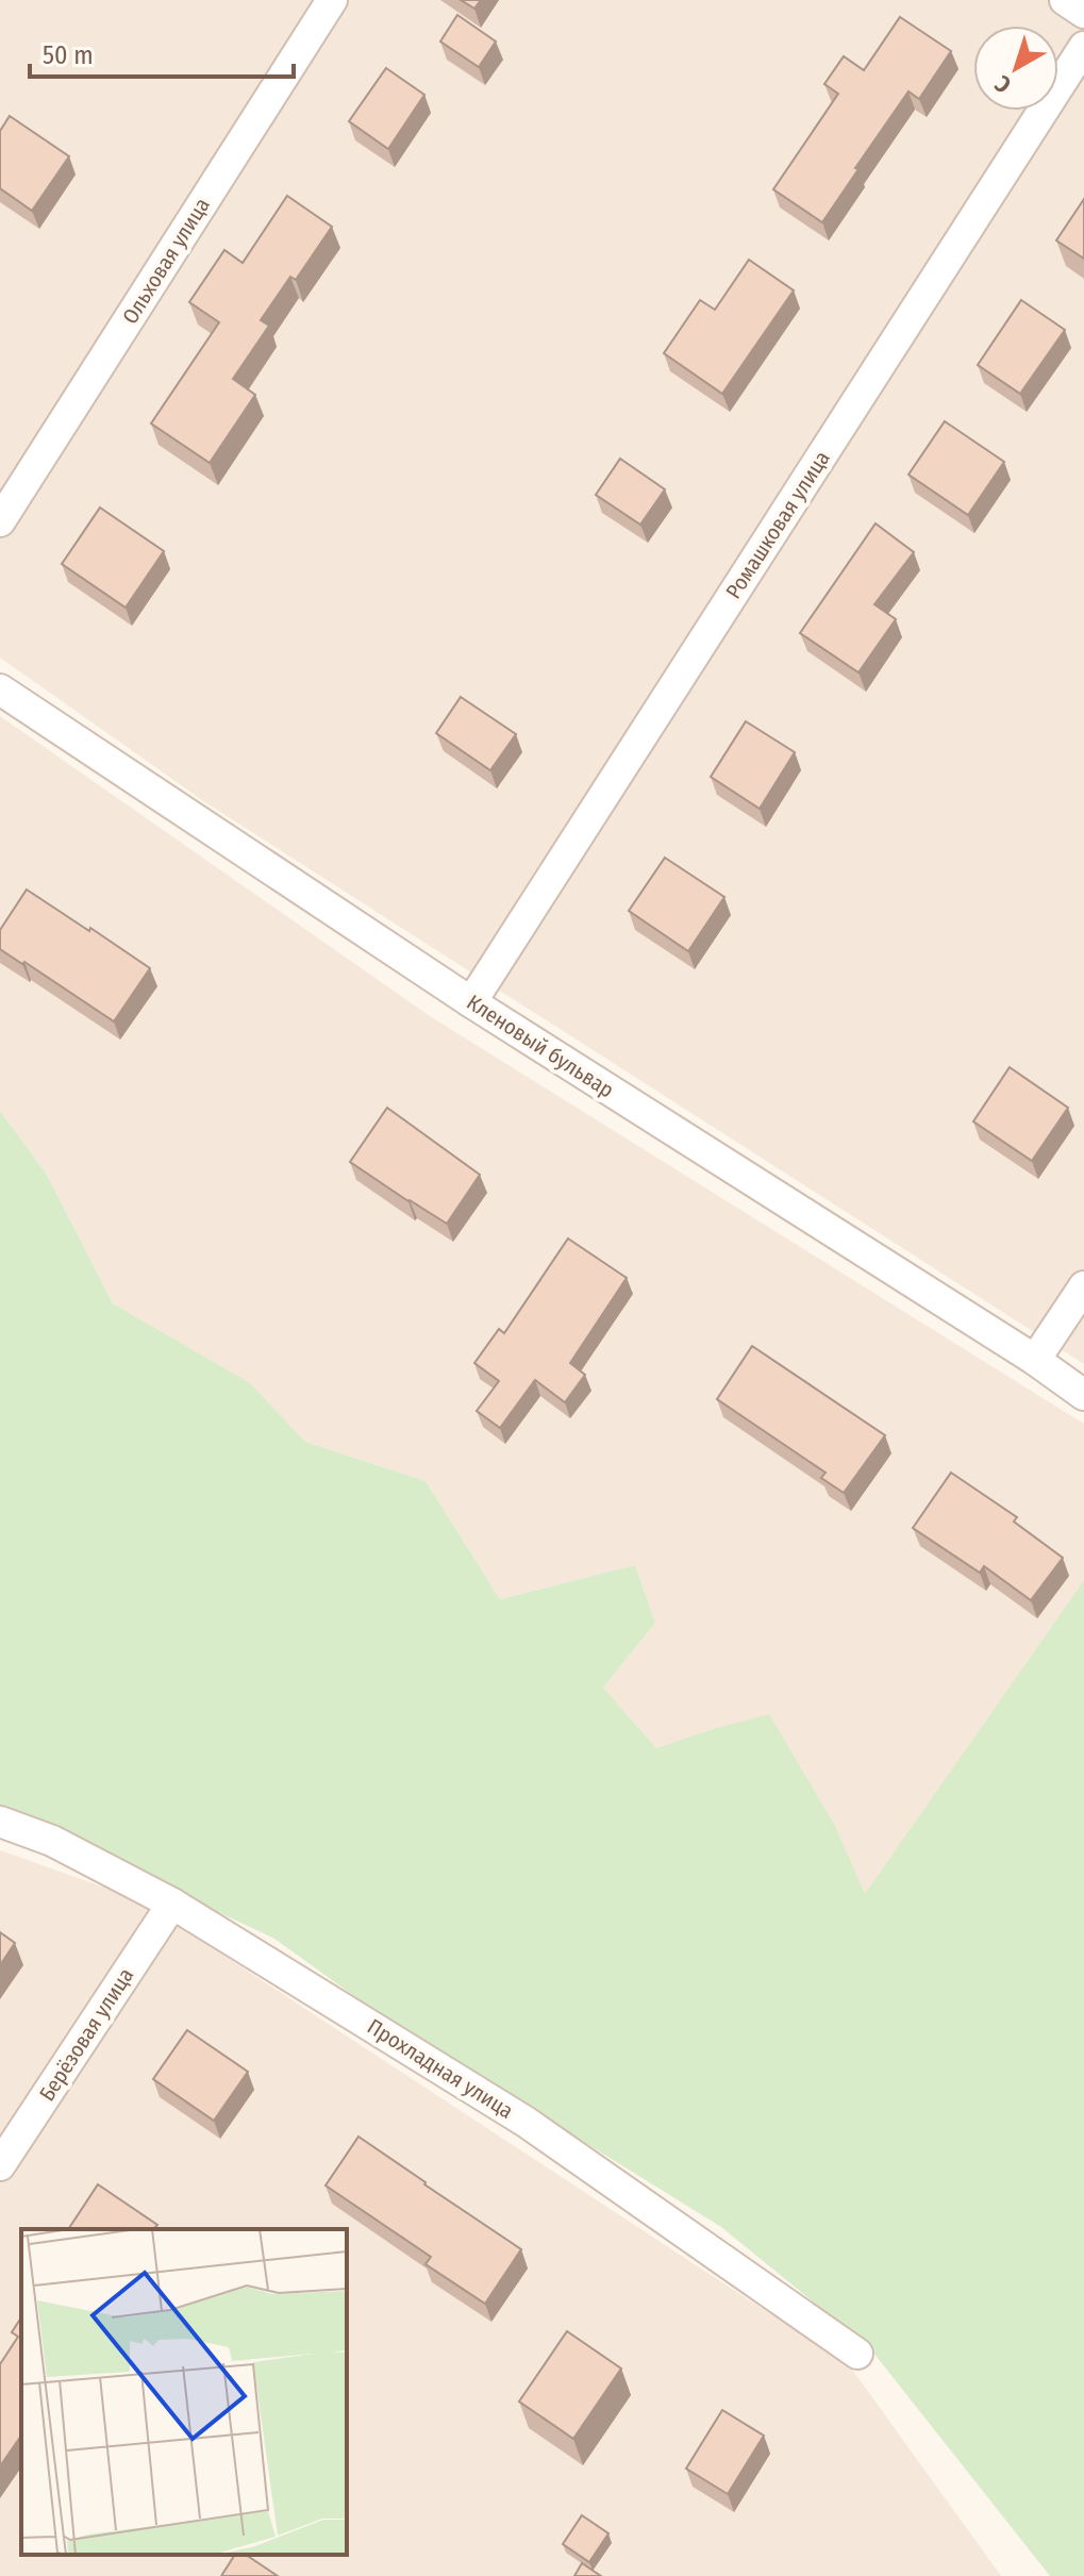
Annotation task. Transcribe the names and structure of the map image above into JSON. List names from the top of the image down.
{
  "streets": {
    "street": [
      "Ольховая улица",
      "Ромашковая улица",
      "Кленовый бульвар",
      "Берёзовая улица",
      "Прохладная улица"
    ]
  },
  "crossings": [
    ["Ромашковая улица", "Кленовый бульвар"],
    ["Берёзовая улица", "Прохладная улица"]
  ],
  "scale_bar": "50 m",
  "north": "bottom left"
}
